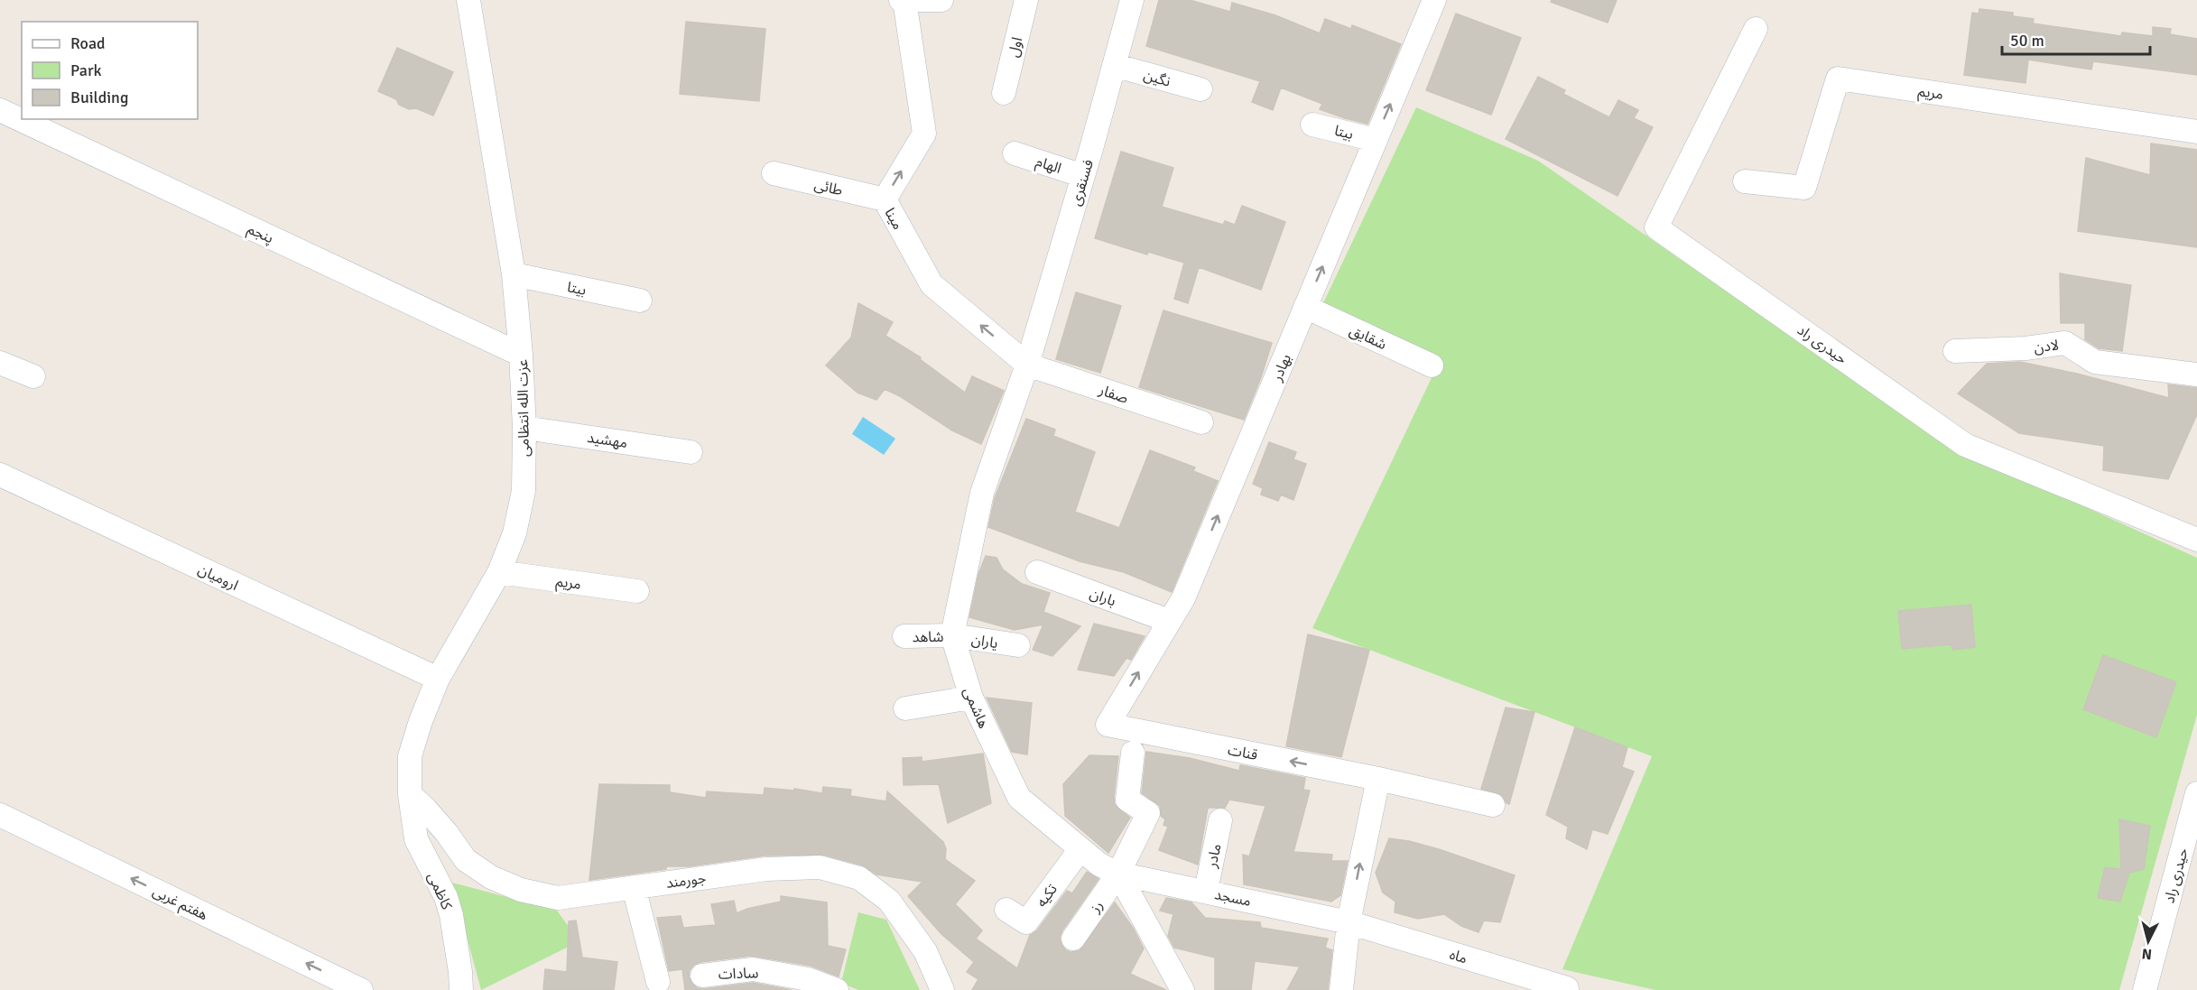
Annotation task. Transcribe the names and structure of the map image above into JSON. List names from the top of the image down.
{
  "streets": {
    "street": [
      "اول",
      "نگین",
      "مریم",
      "بیتا",
      "الهام",
      "فسنقری",
      "طائی",
      "مینا",
      "پنجم",
      "شقایق",
      "حیدری راد",
      "لادن",
      "بهادر",
      "صفار",
      "عزت الله انتظامی",
      "مهشید",
      "ارومیان",
      "باران",
      "شاهد",
      "یاران",
      "هاشمی",
      "قنات",
      "مادر",
      "جورمند",
      "کاظمی",
      "تکیه",
      "مسجد",
      "هفتم غربی",
      "رز",
      "ماه",
      "سادات"
    ]
  },
  "crossings": [
    ["نگین", "فسنقری"],
    ["مریم", "عزت الله انتظامی"],
    ["بیتا", "بهادر"],
    ["بیتا", "عزت الله انتظامی"],
    ["الهام", "فسنقری"],
    ["فسنقری", "مینا"],
    ["فسنقری", "صفار"],
    ["فسنقری", "هاشمی"],
    ["طائی", "مینا"],
    ["مینا", "صفار"],
    ["مینا", "هاشمی"],
    ["پنجم", "عزت الله انتظامی"],
    ["شقایق", "بهادر"],
    ["بهادر", "باران"],
    ["بهادر", "قنات"],
    ["صفار", "هاشمی"],
    ["عزت الله انتظامی", "مهشید"],
    ["عزت الله انتظامی", "ارومیان"],
    ["عزت الله انتظامی", "جورمند"],
    ["عزت الله انتظامی", "کاظمی"],
    ["شاهد", "یاران"],
    ["شاهد", "هاشمی"],
    ["یاران", "هاشمی"],
    ["هاشمی", "تکیه"],
    ["هاشمی", "مسجد"],
    ["هاشمی", "رز"],
    ["مادر", "مسجد"],
    ["جورمند", "کاظمی"],
    ["مسجد", "رز"],
    ["مسجد", "ماه"]
  ],
  "one_way": [
    "مینا",
    "بهادر",
    "قنات",
    "هفتم غربی"
  ],
  "legend": ["Road", "Park", "Building"],
  "scale_bar": "50 m",
  "north": "bottom"
}
